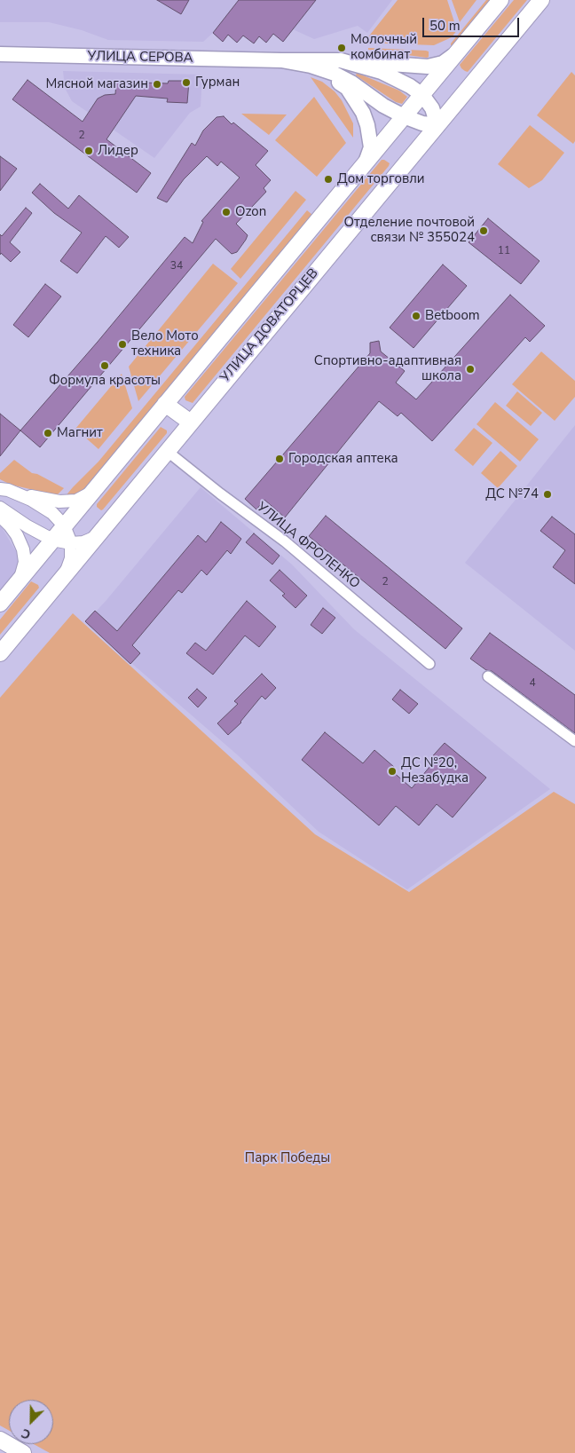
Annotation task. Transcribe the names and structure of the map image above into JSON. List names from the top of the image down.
{
  "streets": {
    "main road": ["УЛИЦА СЕРОВА", "УЛИЦА ДОВАТОРЦЕВ"],
    "street": ["УЛИЦА ФРОЛЕНКО"]
  },
  "crossings": [
    ["УЛИЦА СЕРОВА", "УЛИЦА ДОВАТОРЦЕВ"],
    ["УЛИЦА ДОВАТОРЦЕВ", "УЛИЦА ФРОЛЕНКО"]
  ],
  "parks": ["Парк Победы"],
  "places": [
    "Молочный комбинат",
    "Гурман",
    "Мясной магазин",
    "Лидер",
    "Дом торговли",
    "Ozon",
    "Отделение почтовой связи № 355024",
    "Betboom",
    "Вело Мото техника",
    "Формула красоты",
    "Спортивно-адаптивная школа",
    "Магнит",
    "Городская аптека",
    "ДС №74",
    "ДС №20, Незабудка"
  ],
  "house_numbers": [
    "2",
    "11",
    "34",
    "2",
    "4"
  ],
  "scale_bar": "50 m",
  "north": "bottom left"
}
